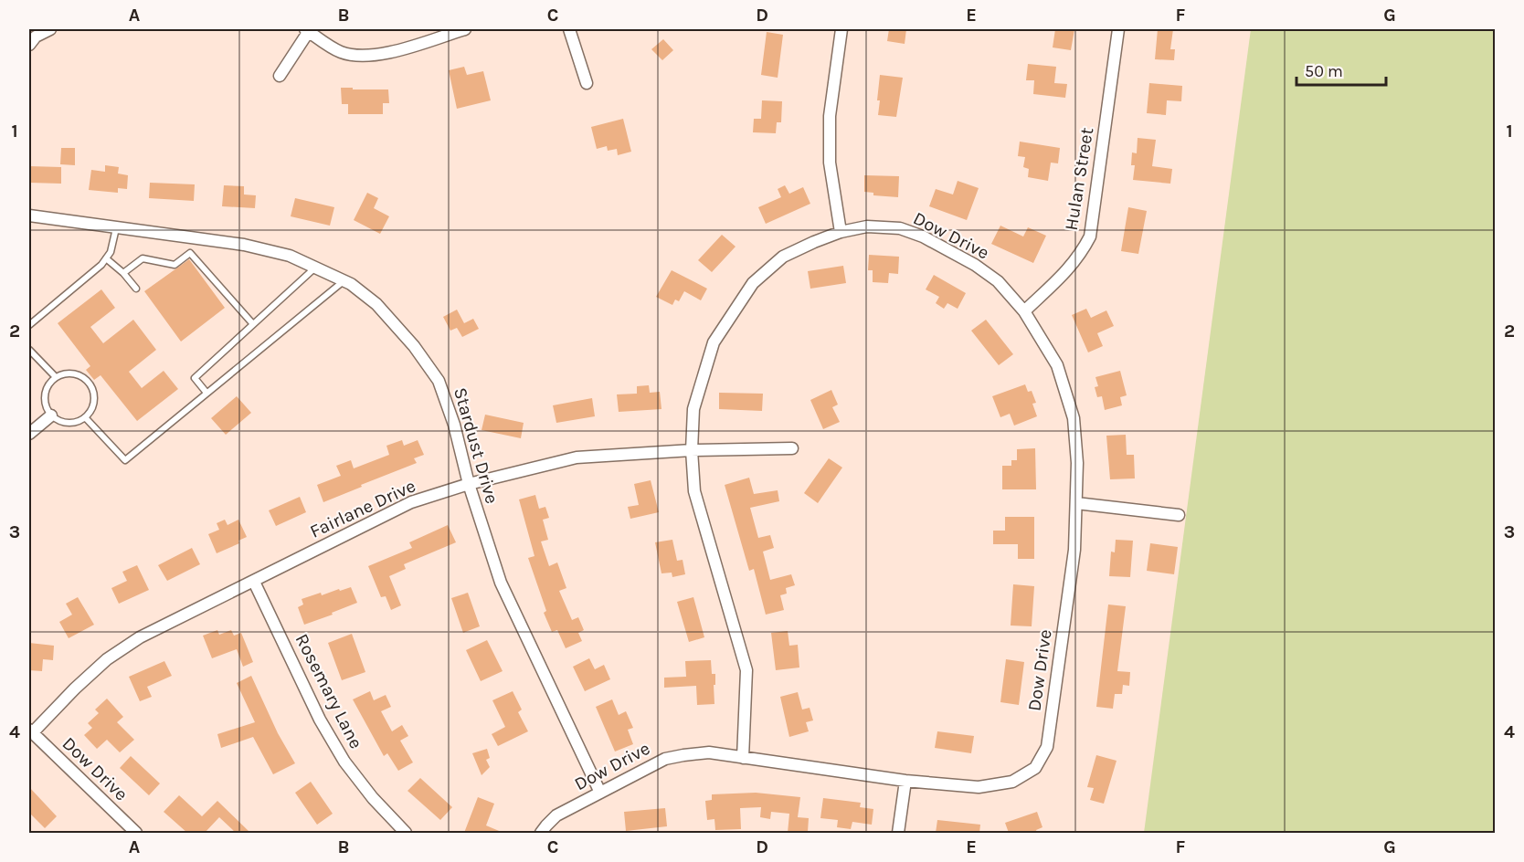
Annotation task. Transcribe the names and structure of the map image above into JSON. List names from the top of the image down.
{
  "streets": {
    "street": [
      "Hulan Street",
      "Dow Drive",
      "Stardust Drive",
      "Fairlane Drive",
      "Rosemary Lane"
    ]
  },
  "crossings": [
    ["Hulan Street", "Dow Drive"],
    ["Dow Drive", "Stardust Drive"],
    ["Dow Drive", "Fairlane Drive"],
    ["Stardust Drive", "Fairlane Drive"],
    ["Fairlane Drive", "Rosemary Lane"]
  ],
  "scale_bar": "50 m",
  "grid": {
    "columns": [
      "A",
      "B",
      "C",
      "D",
      "E",
      "F",
      "G"
    ],
    "rows": [
      "1",
      "2",
      "3",
      "4"
    ]
  }
}
